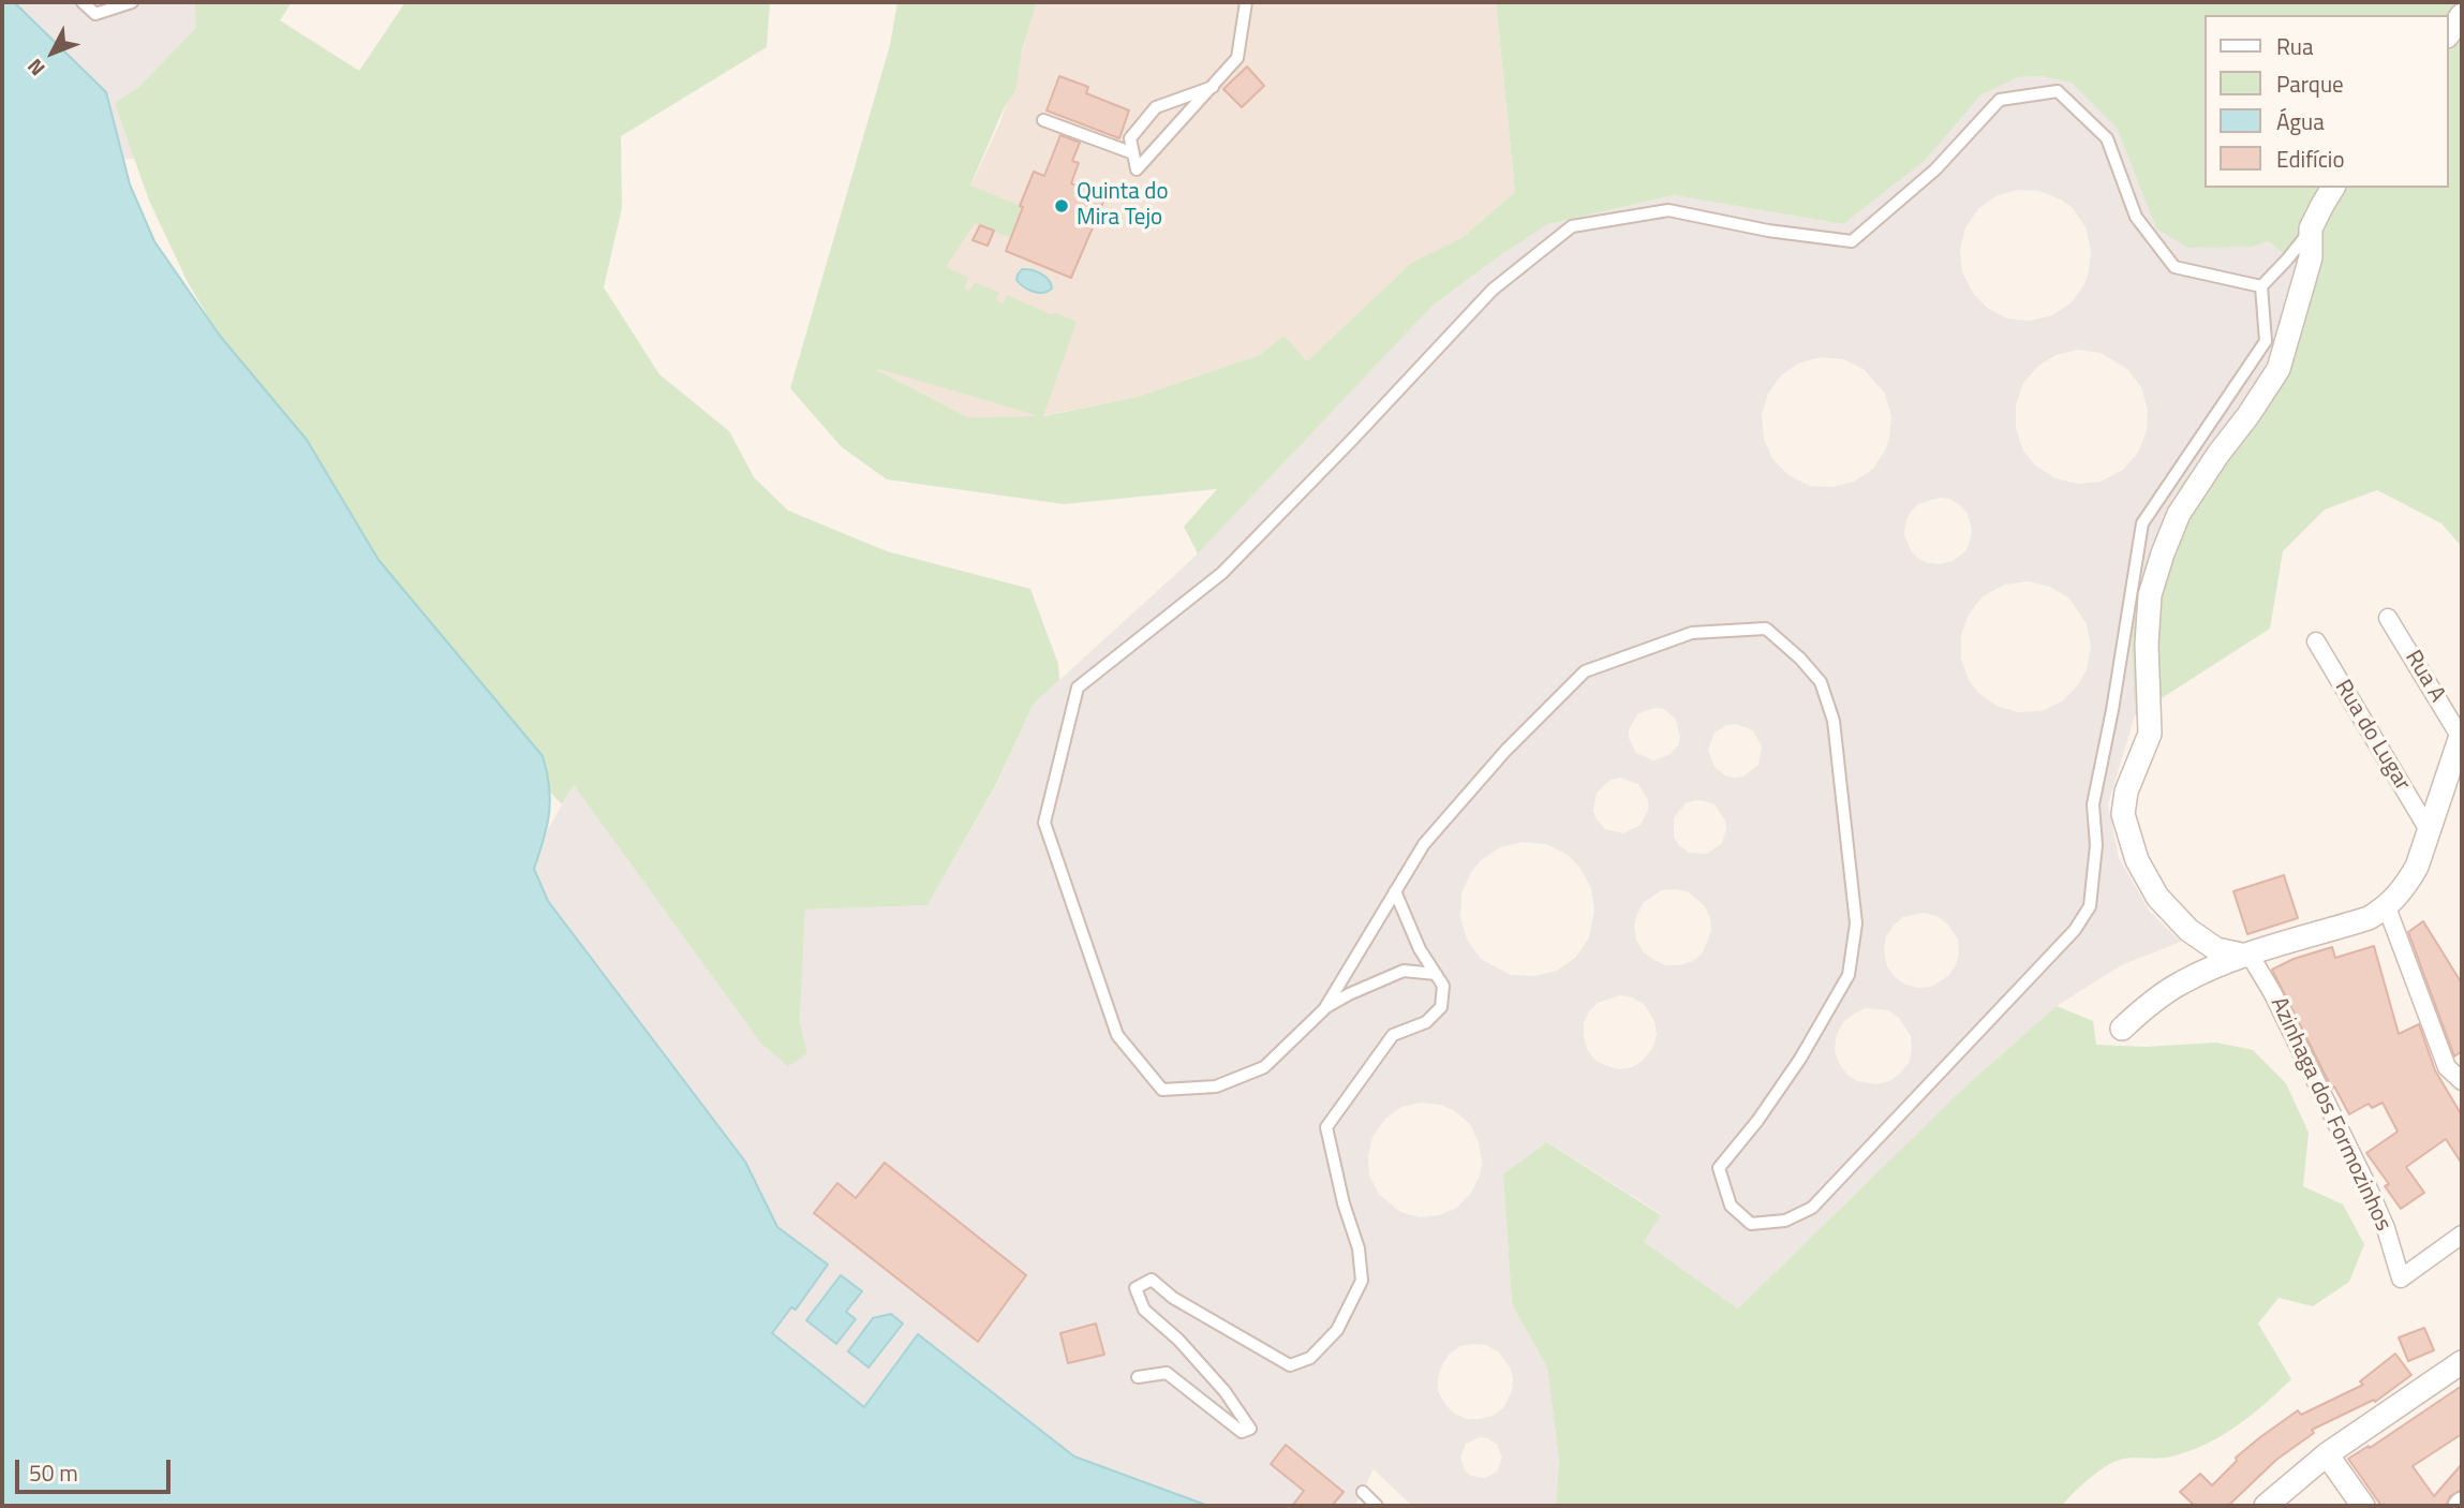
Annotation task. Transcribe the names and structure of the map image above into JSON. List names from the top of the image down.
{
  "streets": {
    "street": ["Rua A", "Rua do Lugar", "Azinhaga dos Formozinhos"]
  },
  "places": ["Quinta do Mira Tejo"],
  "legend": [
    "Rua",
    "Parque",
    "Água",
    "Edifício"
  ],
  "scale_bar": "50 m",
  "north": "bottom left"
}
